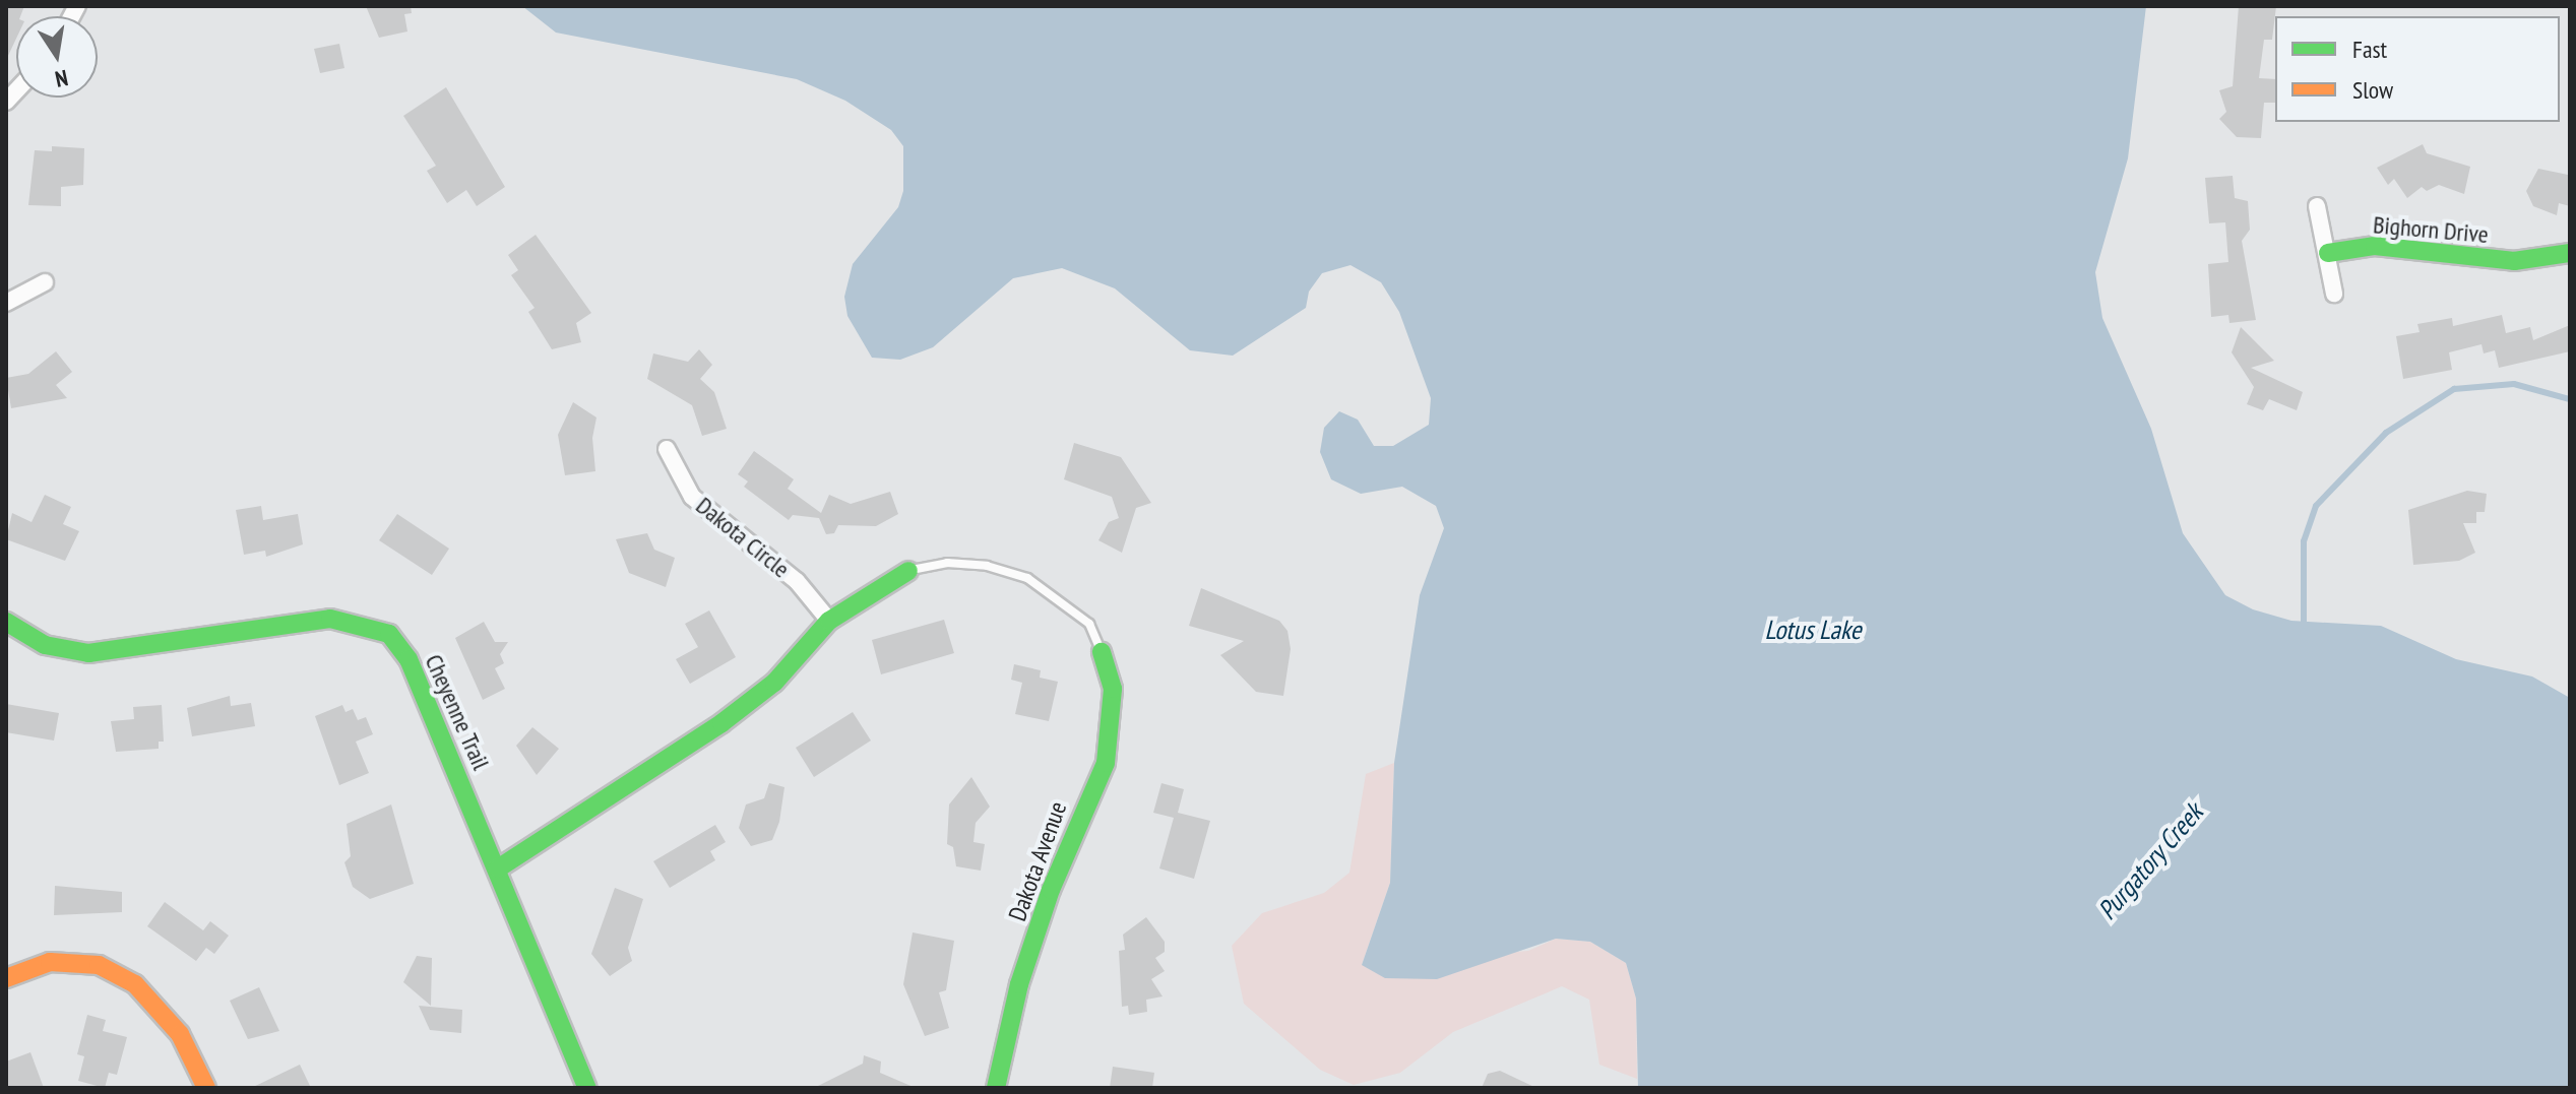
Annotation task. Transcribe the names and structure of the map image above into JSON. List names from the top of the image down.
{
  "streets": {
    "street": [
      "Bighorn Drive",
      "Dakota Circle",
      "Cheyenne Trail",
      "Dakota Avenue"
    ]
  },
  "water": ["Lotus Lake", "Purgatory Creek"],
  "legend": ["Fast", "Slow"],
  "north": "bottom"
}
